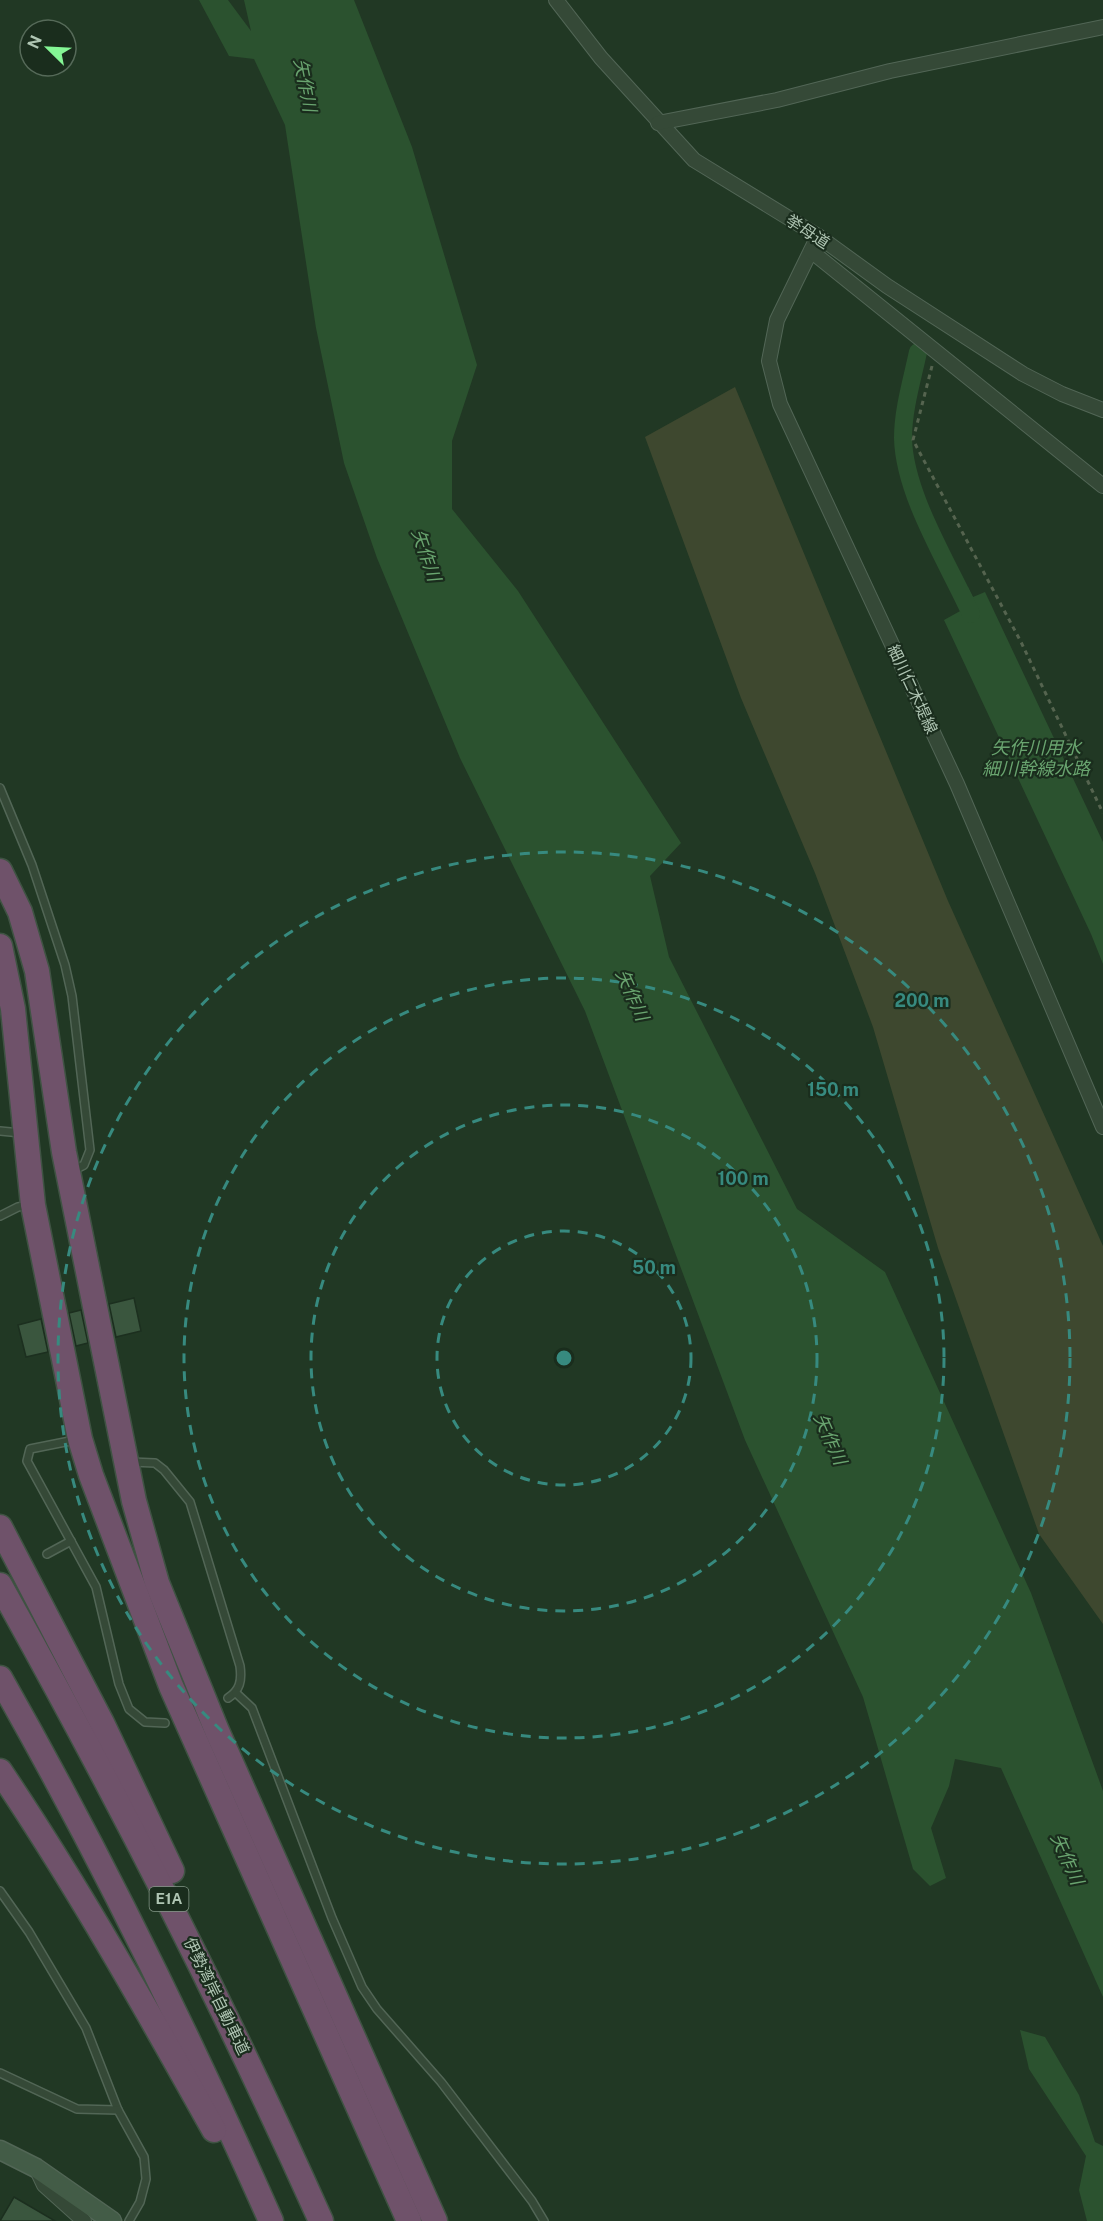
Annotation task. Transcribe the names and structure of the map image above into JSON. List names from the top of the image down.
{
  "streets": {
    "highway": ["E1A", "伊勢湾岸自動車道"],
    "street": ["挙母道", "細川仁木堤線"]
  },
  "crossings": [
    ["挙母道", "細川仁木堤線"]
  ],
  "water": ["矢作川", "矢作川用水 細川幹線水路"],
  "north": "top left",
  "rings": [
    "200 m",
    "150 m",
    "100 m",
    "50 m"
  ]
}
